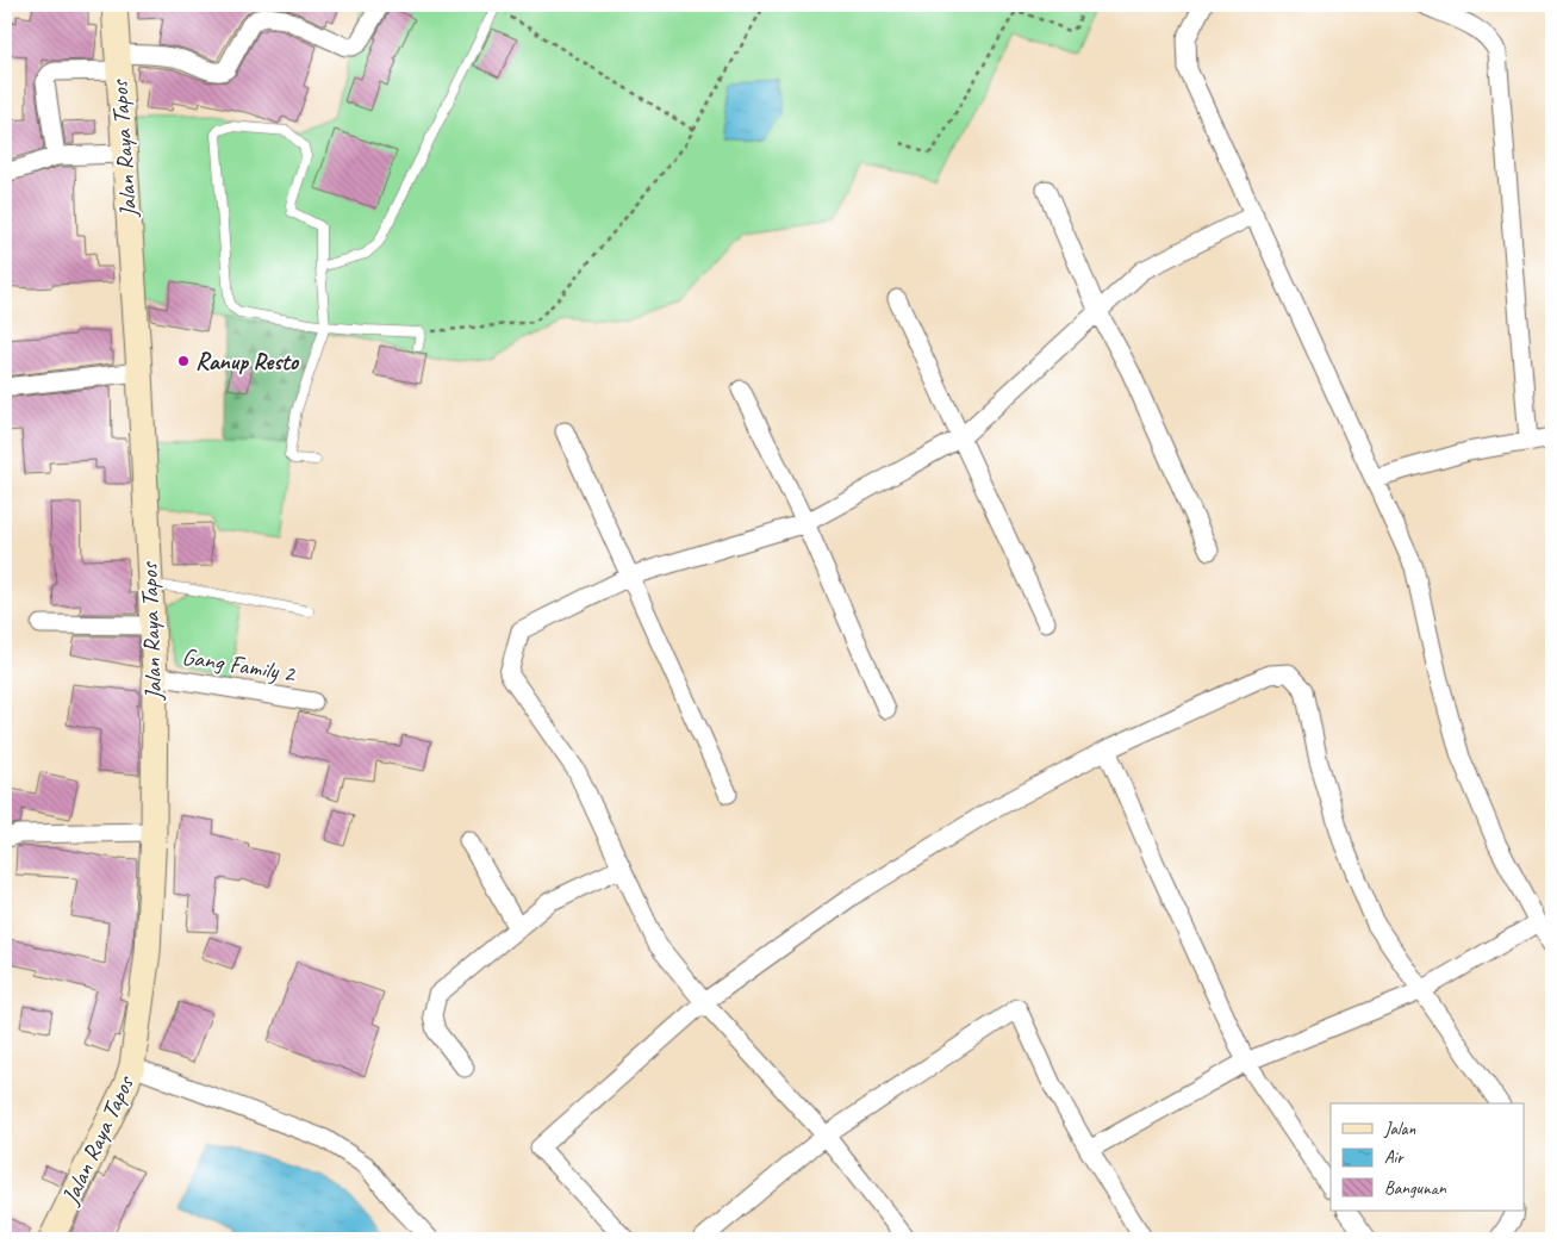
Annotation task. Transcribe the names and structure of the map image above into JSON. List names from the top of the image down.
{
  "streets": {
    "main road": ["Jalan Raya Tapos"],
    "street": ["Gang Family 2"]
  },
  "crossings": [
    ["Jalan Raya Tapos", "Gang Family 2"]
  ],
  "places": ["Ranup Resto"],
  "legend": ["Jalan", "Air", "Bangunan"]
}
